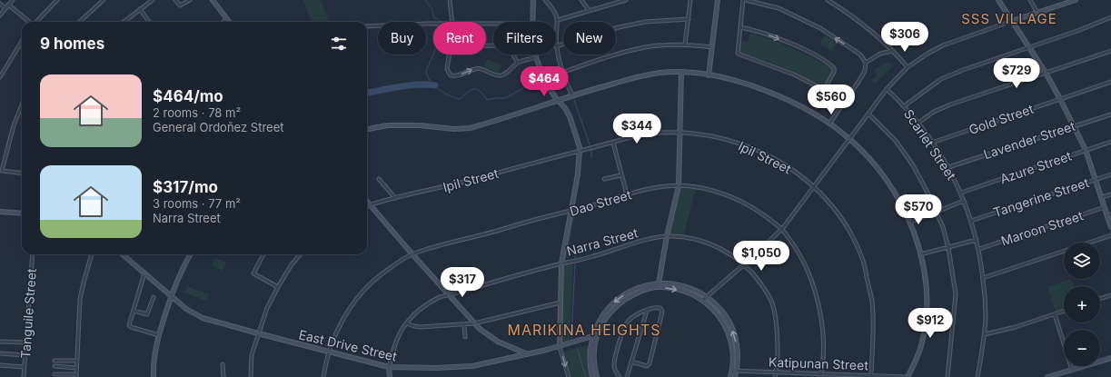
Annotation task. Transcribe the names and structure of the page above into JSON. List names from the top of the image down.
{
  "streets": {
    "street": [
      "Gold Street",
      "Lavender Street",
      "Scarlet Street",
      "Ipil Street",
      "Azure Street",
      "Tangerine Street",
      "Dao Street",
      "Maroon Street",
      "Narra Street",
      "Tanguile Street",
      "East Drive Street",
      "Katipunan Street"
    ]
  },
  "crossings": [
    ["Gold Street", "Scarlet Street"],
    ["Lavender Street", "Scarlet Street"],
    ["Scarlet Street", "Azure Street"],
    ["Scarlet Street", "Tangerine Street"],
    ["Scarlet Street", "Maroon Street"],
    ["Ipil Street", "Katipunan Street"],
    ["Dao Street", "East Drive Street"],
    ["Dao Street", "Katipunan Street"],
    ["Narra Street", "East Drive Street"],
    ["Narra Street", "Katipunan Street"]
  ],
  "districts": ["SSS VILLAGE", "MARIKINA HEIGHTS"],
  "page": {
    "price": [
      "$306",
      "$729",
      "$464",
      "$560",
      "$344",
      "$570",
      "$1,050",
      "$317",
      "$912"
    ],
    "chip": [
      "Buy",
      "Rent",
      "Filters",
      "New"
    ],
    "heading": "9 homes",
    "list": [
      {
        "name": "$464/mo",
        "note": "2 rooms · 78 m² · General Ordoñez Street"
      },
      {
        "name": "$317/mo",
        "note": "3 rooms · 77 m² · Narra Street"
      }
    ],
    "map_buttons": ["+", "−"]
  }
}
